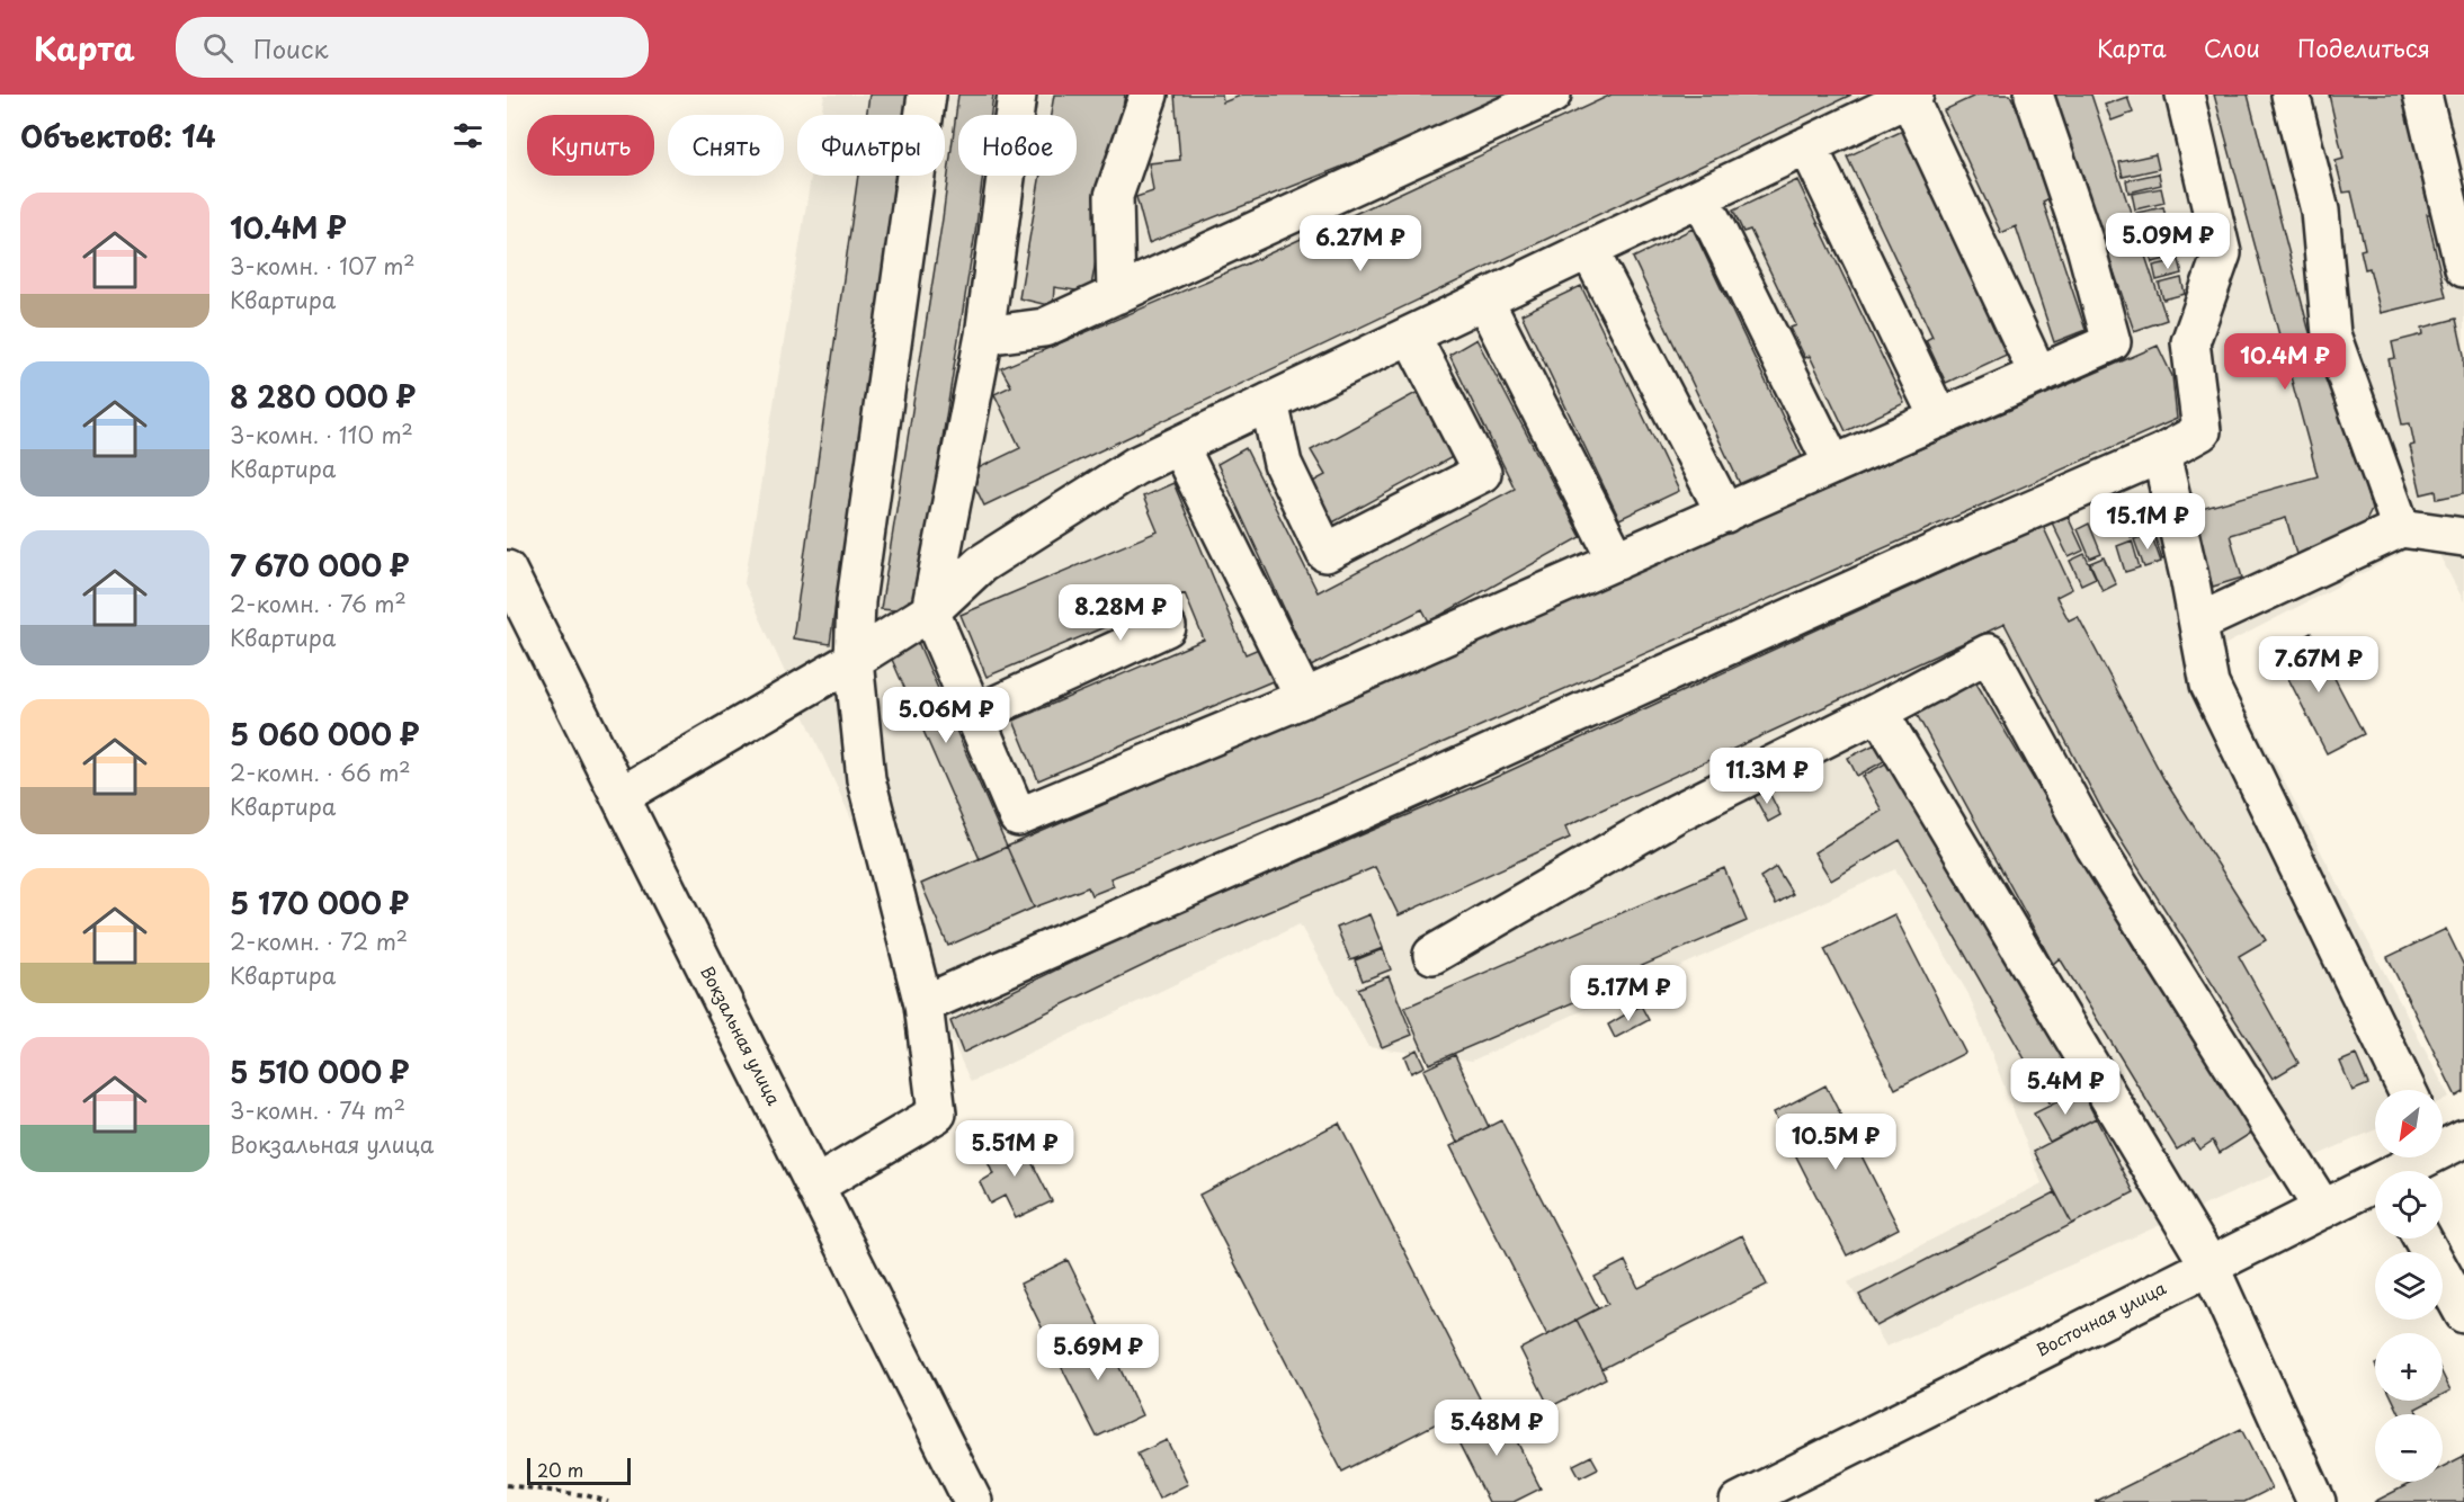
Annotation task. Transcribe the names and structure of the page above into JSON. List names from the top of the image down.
{
  "streets": {
    "main road": ["Вокзальная улица", "Восточная улица"]
  },
  "scale_bar": "20 m",
  "north": "bottom left",
  "page": {
    "header": "Карта",
    "search": "Поиск",
    "nav": ["Карта", "Слои", "Поделиться"],
    "heading": "Объектов: 14",
    "chip": [
      "Купить",
      "Снять",
      "Фильтры",
      "Новое"
    ],
    "list": [
      {
        "name": "10.4M ₽",
        "note": "3-комн. · 107 m² · Квартира"
      },
      {
        "name": "8 280 000 ₽",
        "note": "3-комн. · 110 m² · Квартира"
      },
      {
        "name": "7 670 000 ₽",
        "note": "2-комн. · 76 m² · Квартира"
      },
      {
        "name": "5 060 000 ₽",
        "note": "2-комн. · 66 m² · Квартира"
      },
      {
        "name": "5 170 000 ₽",
        "note": "2-комн. · 72 m² · Квартира"
      },
      {
        "name": "5 510 000 ₽",
        "note": "3-комн. · 74 m² · Вокзальная улица"
      }
    ],
    "price": [
      "5.09M ₽",
      "6.27M ₽",
      "10.4M ₽",
      "15.1M ₽",
      "8.28M ₽",
      "7.67M ₽",
      "5.06M ₽",
      "11.3M ₽",
      "5.17M ₽",
      "5.4M ₽",
      "10.5M ₽",
      "5.51M ₽",
      "5.69M ₽",
      "5.48M ₽"
    ],
    "map_buttons": ["+", "−"],
    "scale": "20 m"
  }
}
